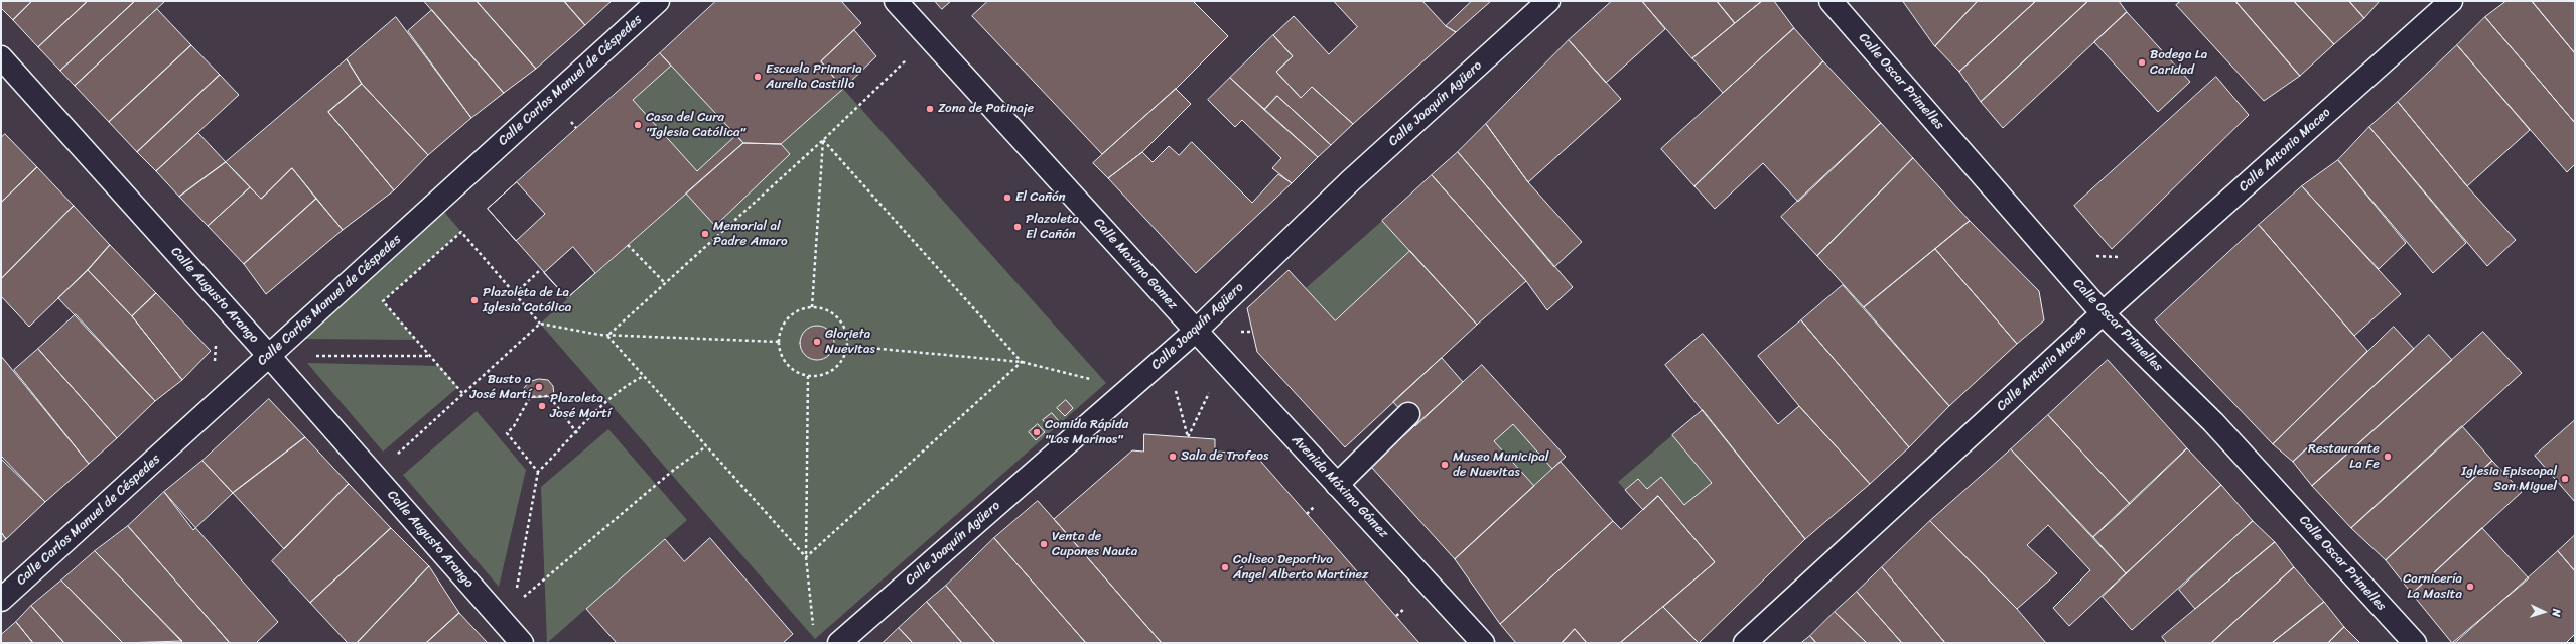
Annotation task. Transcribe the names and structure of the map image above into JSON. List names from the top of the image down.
{
  "streets": {
    "street": [
      "Calle Carlos Manuel de Céspedes",
      "Calle Oscar Primelles",
      "Calle Joaquín Agüero",
      "Calle Antonio Maceo",
      "Calle Maximo Gomez",
      "Calle Augusto Arango",
      "Avenida Máximo Gómez"
    ]
  },
  "crossings": [
    ["Calle Carlos Manuel de Céspedes", "Calle Augusto Arango"],
    ["Calle Oscar Primelles", "Calle Antonio Maceo"],
    ["Calle Joaquín Agüero", "Calle Maximo Gomez"],
    ["Calle Joaquín Agüero", "Avenida Máximo Gómez"],
    ["Calle Maximo Gomez", "Avenida Máximo Gómez"]
  ],
  "places": [
    "Bodega La Caridad",
    "Escuela Primaria Aurelia Castillo",
    "Zona de Patinaje",
    "Casa del Cura \"Iglesia Católica\"",
    "El Cañón",
    "Plazoleta El Cañón",
    "Memorial al Padre Amaro",
    "Plazoleta de La Iglesia Católica",
    "Glorieta Nuevitas",
    "Busto a José Martí",
    "Plazoleta José Martí",
    "Comida Rápida \"Los Marinos\"",
    "Sala de Trofeos",
    "Restaurante La Fe",
    "Museo Municipal de Nuevitas",
    "Iglesia Episcopal San Miguel",
    "Venta de Cupones Nauta",
    "Coliseo Deportivo Ángel Alberto Martínez",
    "Carnicería La Masita"
  ],
  "north": "right"
}
